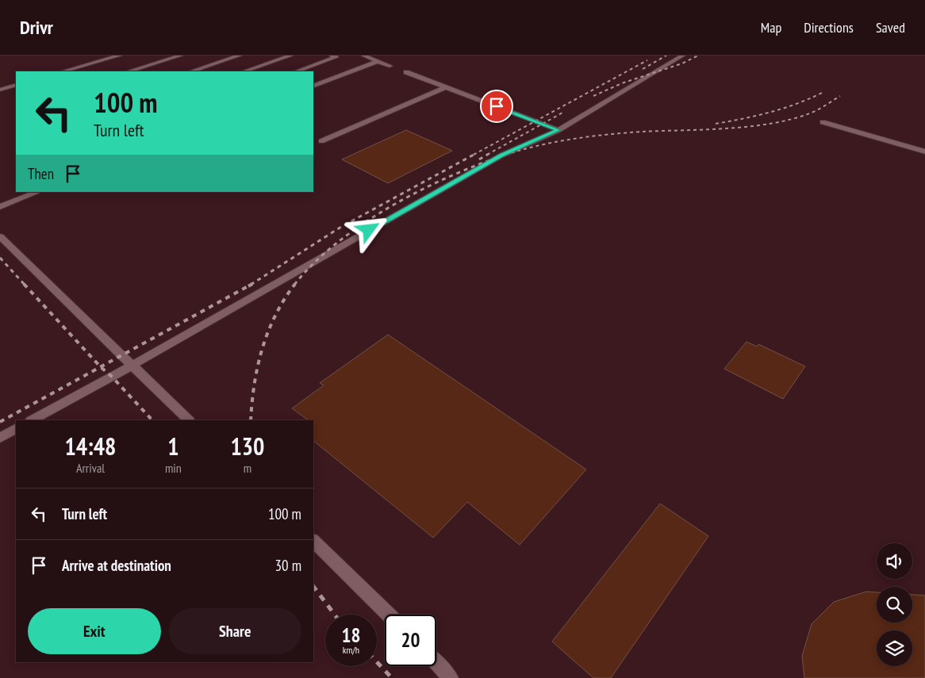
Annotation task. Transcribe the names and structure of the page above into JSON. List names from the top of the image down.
{
  "page": {
    "header": "Drivr",
    "nav": ["Map", "Directions", "Saved"],
    "turn": ["100 m", "Turn left"],
    "then": "Then",
    "eta": [
      "14:48",
      "Arrival",
      "1",
      "min",
      "130",
      "m"
    ],
    "list": [
      {
        "name": "Turn left",
        "value": "100 m"
      },
      {
        "name": "Arrive at destination",
        "value": "30 m"
      }
    ],
    "buttons": ["Exit", "Share"],
    "speed": "18 km/h",
    "limit": "20"
  }
}
